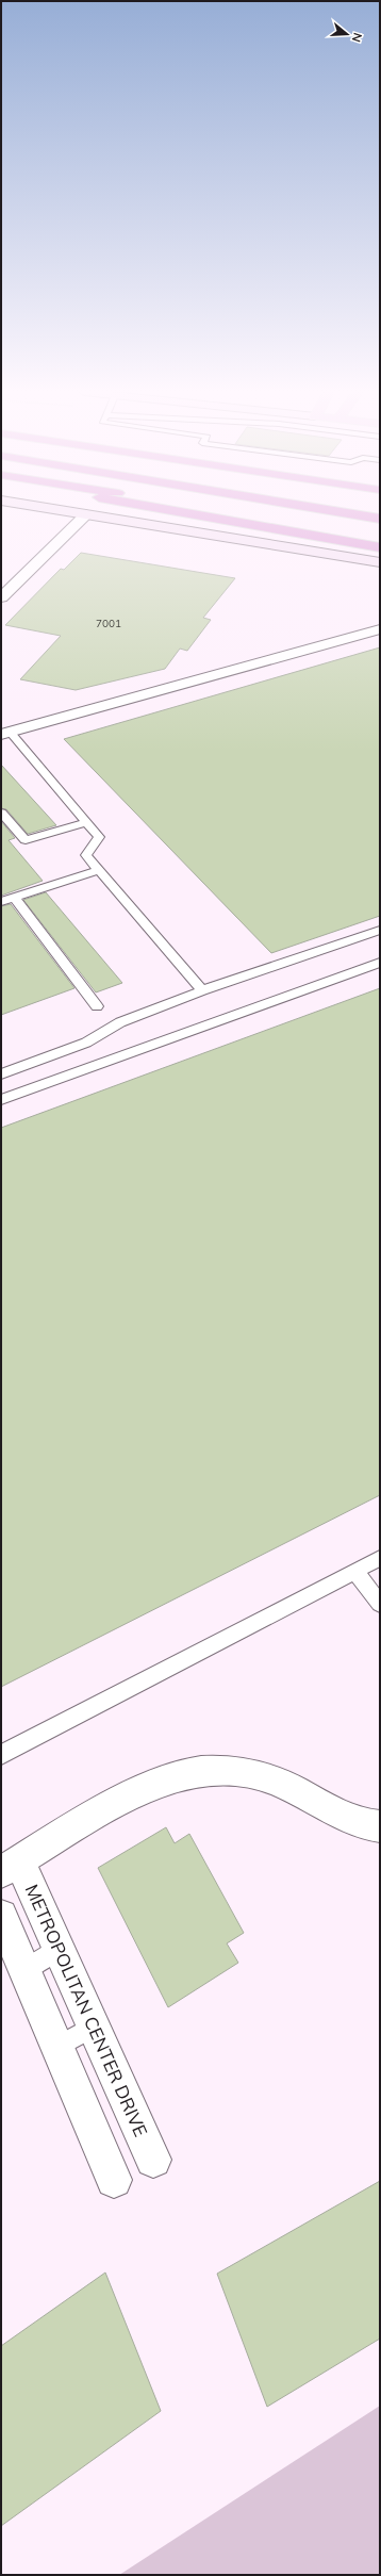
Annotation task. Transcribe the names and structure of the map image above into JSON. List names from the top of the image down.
{
  "streets": {
    "street": ["METROPOLITAN CENTER DRIVE"]
  },
  "house_numbers": ["7001"],
  "north": "right"
}
